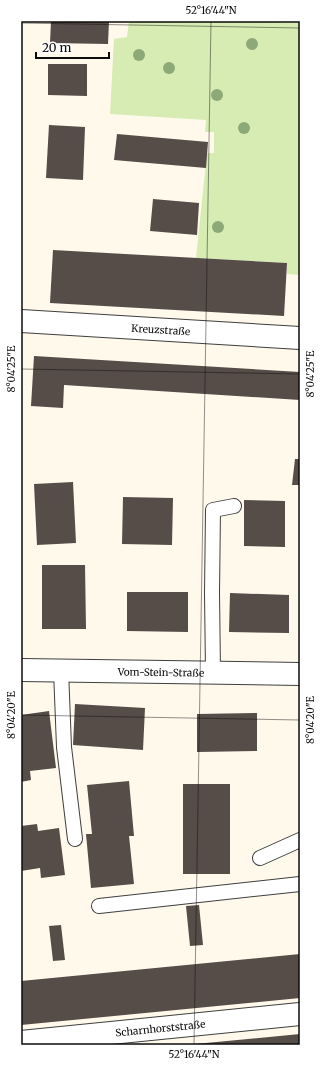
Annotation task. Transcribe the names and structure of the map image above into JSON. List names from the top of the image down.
{
  "streets": {
    "street": ["Kreuzstraße", "Vom-Stein-Straße", "Scharnhorststraße"]
  },
  "scale_bar": "20 m",
  "coordinates": ["52°16'44\"N", "8°04'25\"E", "8°04'20\"E"]
}
